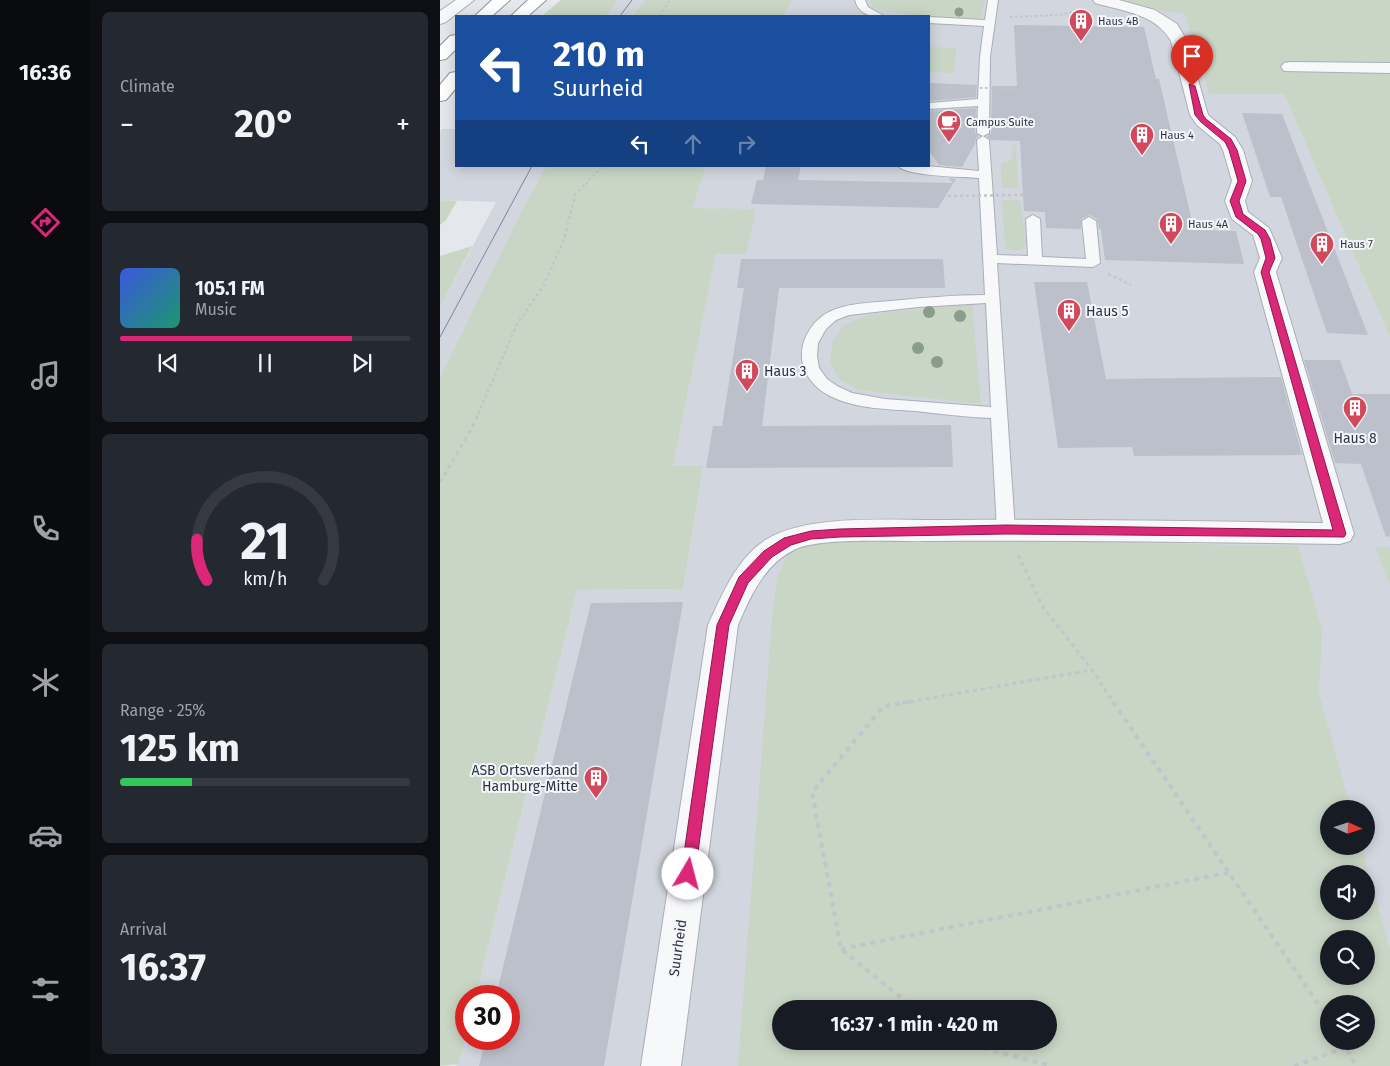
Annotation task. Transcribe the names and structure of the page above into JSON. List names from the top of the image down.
{
  "streets": {
    "street": ["Suurheid"]
  },
  "places": {
    "building": [
      "Haus 4B",
      "Haus 4",
      "Haus 4A",
      "Haus 7",
      "Haus 5",
      "Haus 3",
      "Haus 8",
      "ASB Ortsverband Hamburg-Mitte"
    ],
    "cafe": ["Campus Suite"]
  },
  "north": "right",
  "page": {
    "tabs": "16:36",
    "tile": [
      "Climate",
      ["Range · 25%", "125 km"],
      ["Arrival", "16:37"]
    ],
    "turn": ["210 m", "Suurheid"],
    "heat": ["−", "20°", "+"],
    "song": ["105.1 FM", "Music"],
    "limit": "30",
    "trip": "16:37 · 1 min · 420 m",
    "gauge": ["21", "km/h"]
  }
}
